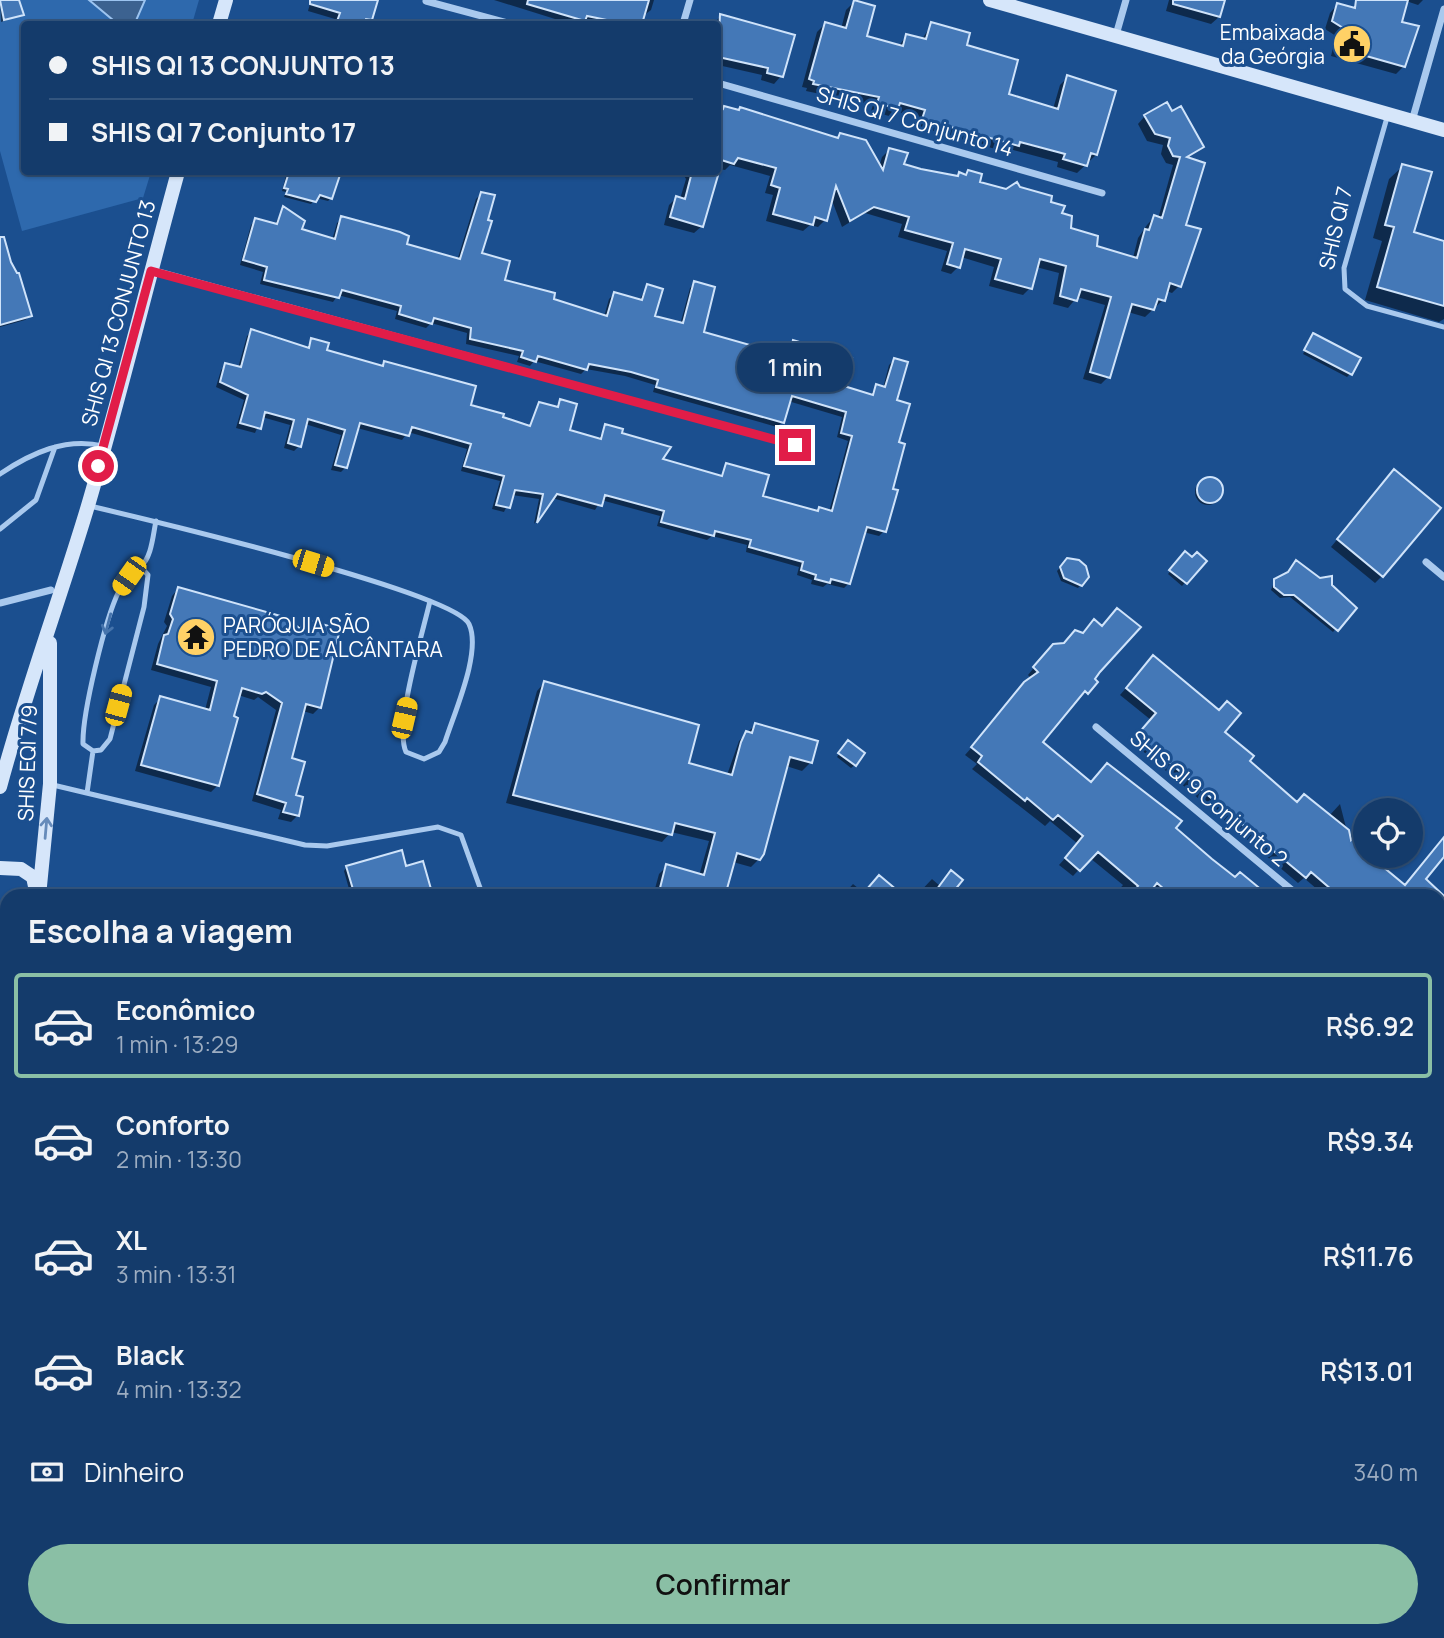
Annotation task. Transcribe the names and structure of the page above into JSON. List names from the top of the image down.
{
  "streets": {
    "street": [
      "SHIS QI 7 Conjunto 14",
      "SHIS QI 13 CONJUNTO 13",
      "SHIS EQI 7/9",
      "SHIS QI 9 Conjunto 2"
    ],
    "lane": ["SHIS QI 7"]
  },
  "crossings": [
    ["SHIS QI 13 CONJUNTO 13", "SHIS EQI 7/9"]
  ],
  "one_way": ["SHIS EQI 7/9"],
  "places": {
    "public building": ["Embaixada da Geórgia"],
    "temple": ["PARÓQUIA SÃO PEDRO DE ALCÂNTARA"]
  },
  "page": {
    "banner": ["SHIS QI 13 CONJUNTO 13", "SHIS QI 7 Conjunto 17"],
    "bubble": "1 min",
    "heading": "Escolha a viagem",
    "list": [
      {
        "name": "Econômico",
        "note": "1 min · 13:29",
        "value": "R$6.92"
      },
      {
        "name": "Conforto",
        "note": "2 min · 13:30",
        "value": "R$9.34"
      },
      {
        "name": "XL",
        "note": "3 min · 13:31",
        "value": "R$11.76"
      },
      {
        "name": "Black",
        "note": "4 min · 13:32",
        "value": "R$13.01"
      }
    ],
    "pay": ["Dinheiro", "340 m"],
    "buttons": "Confirmar"
  }
}
